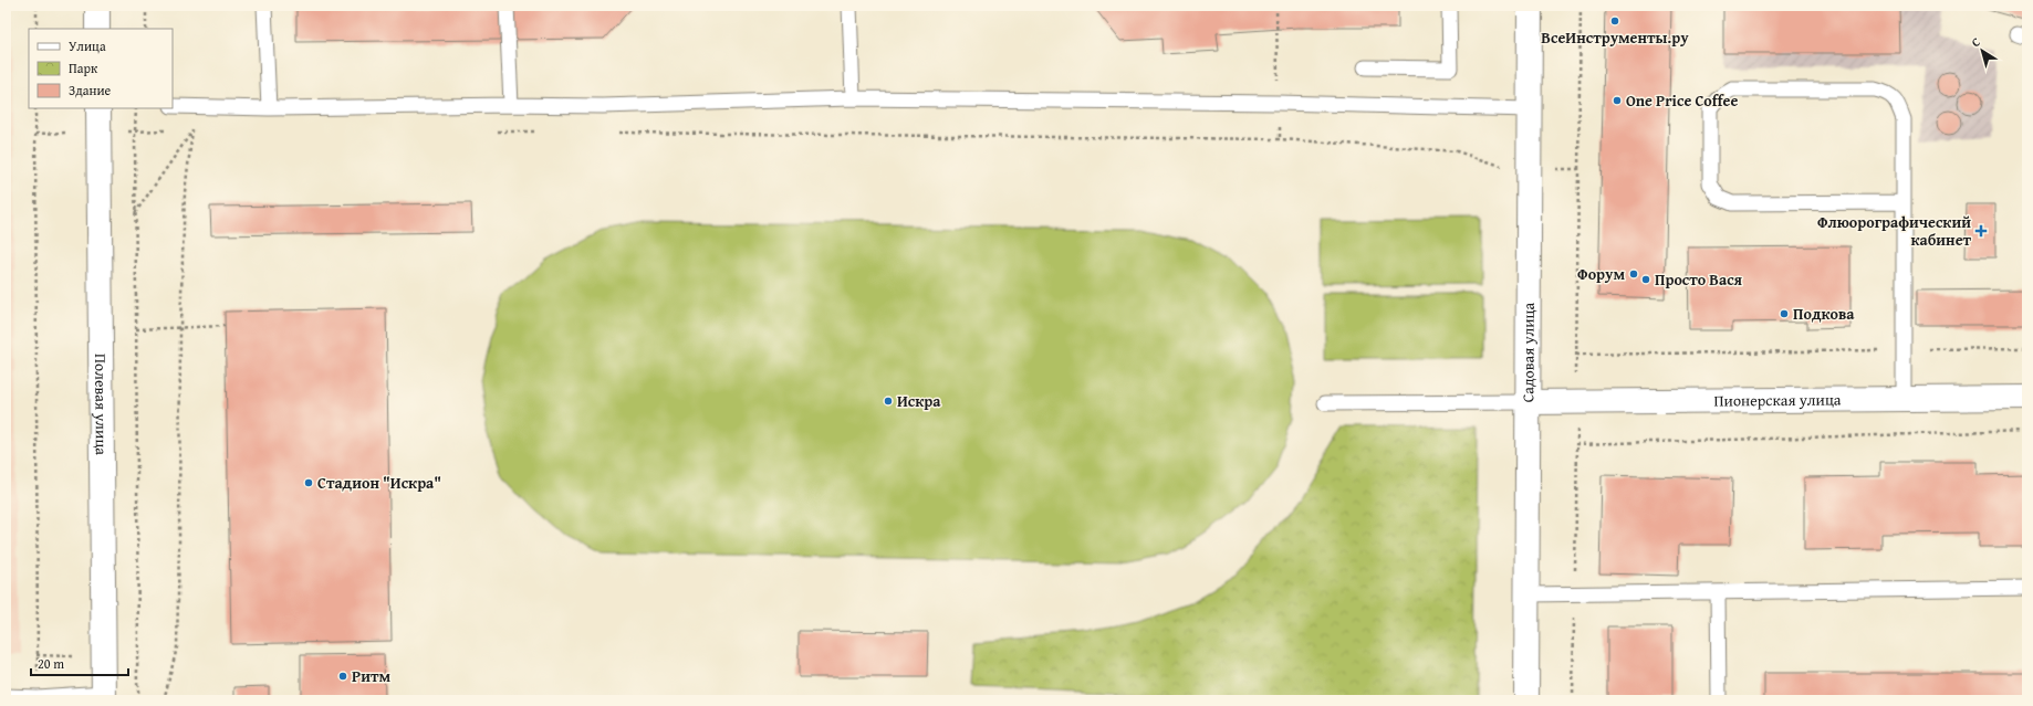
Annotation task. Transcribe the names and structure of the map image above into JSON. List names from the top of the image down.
{
  "streets": {
    "street": ["Садовая улица", "Пионерская улица", "Полевая улица"]
  },
  "crossings": [
    ["Садовая улица", "Пионерская улица"]
  ],
  "places": {
    "other": [
      "ВсеИнструменты.ру",
      "One Price Coffee",
      "Форум",
      "Просто Вася",
      "Подкова",
      "Искра",
      "Стадион \"Искра\"",
      "Ритм"
    ],
    "health": ["Флюорографический кабинет"]
  },
  "legend": ["Улица", "Парк", "Здание"],
  "scale_bar": "20 m",
  "north": "top left"
}
